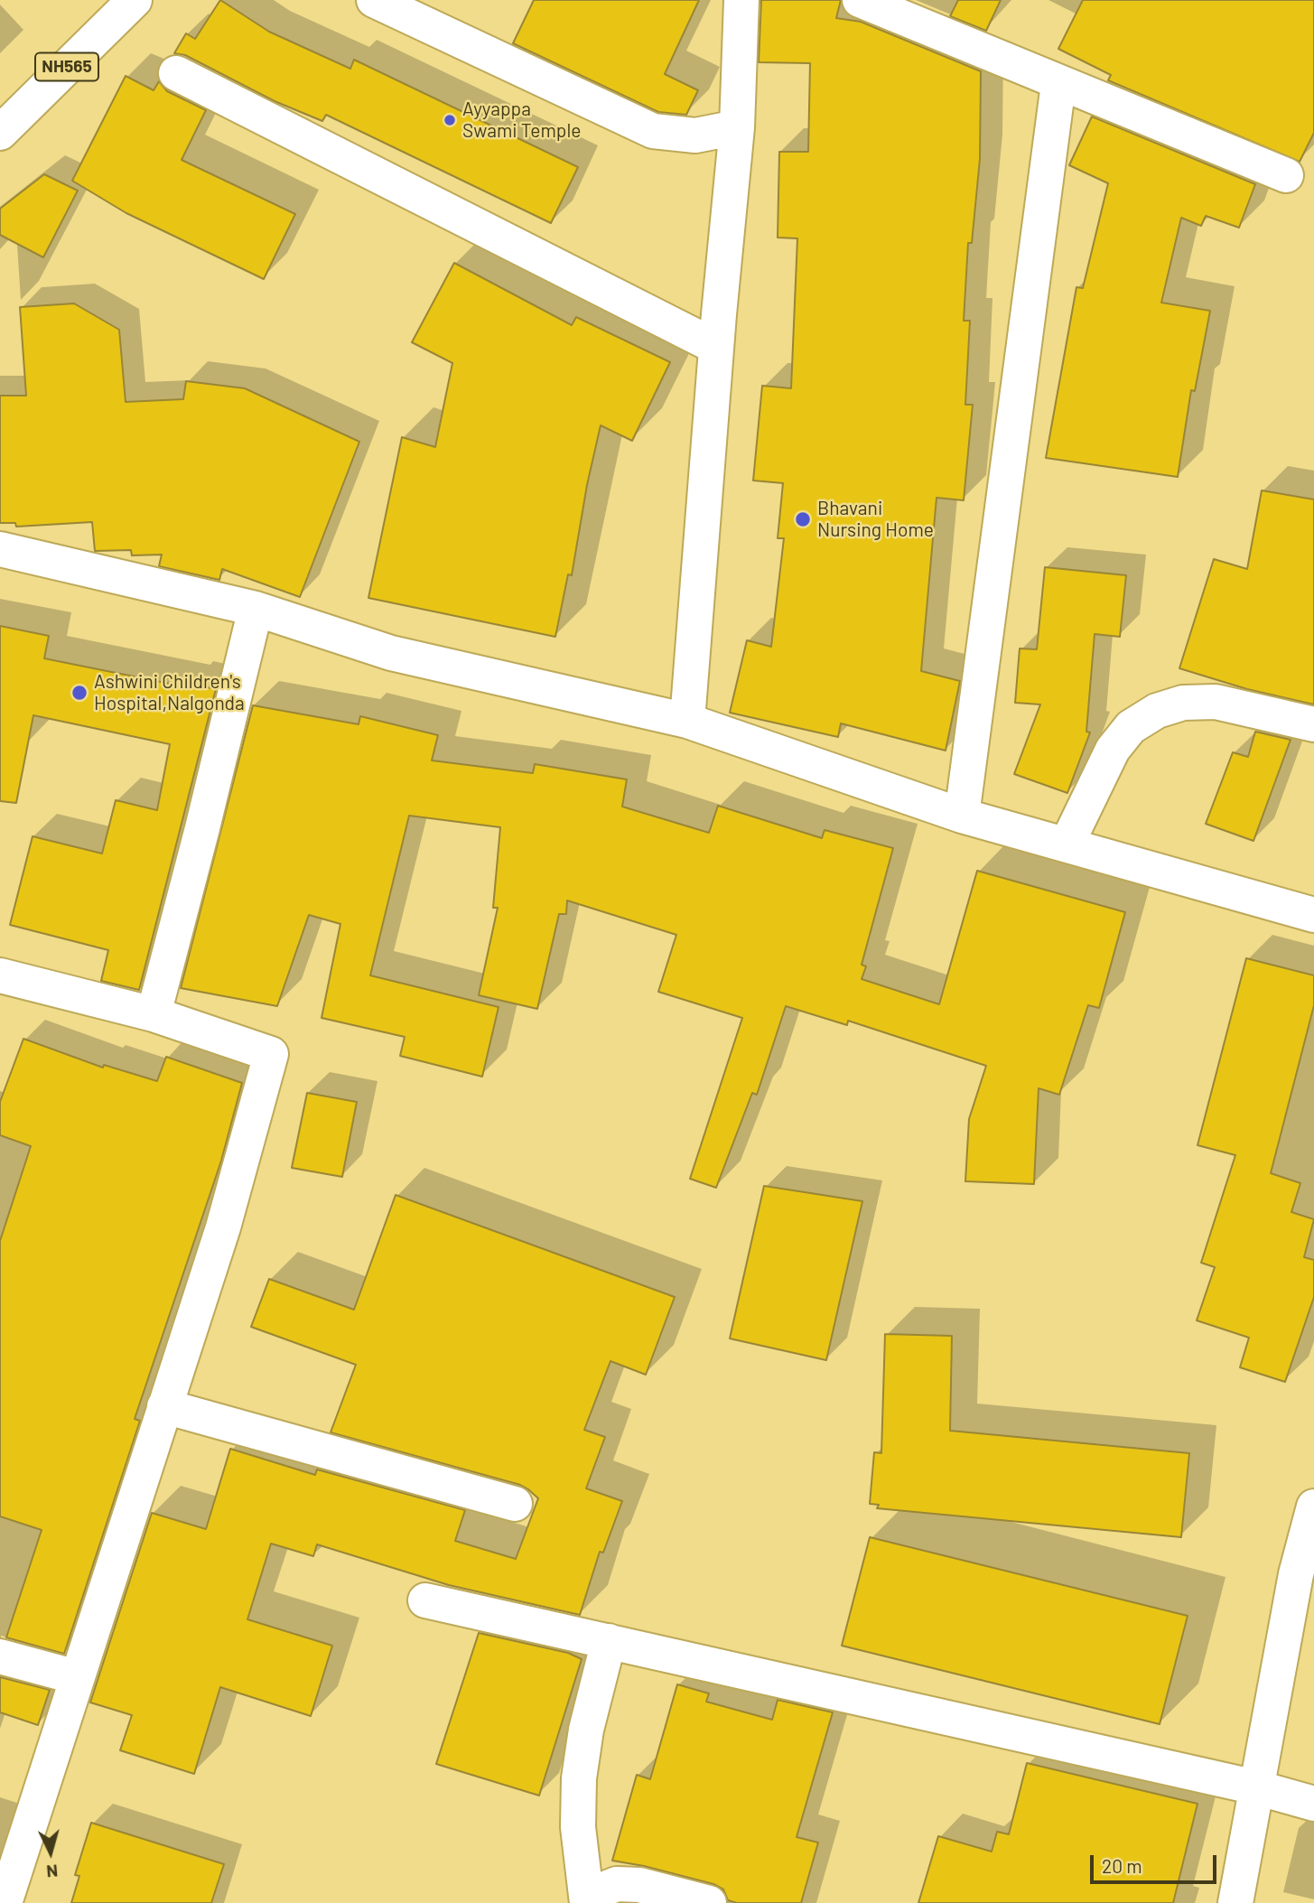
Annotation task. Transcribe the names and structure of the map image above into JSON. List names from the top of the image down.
{
  "streets": {
    "main road": ["NH565"]
  },
  "places": ["Ayyappa Swami Temple", "Bhavani Nursing Home", "Ashwini Children's Hospital,Nalgonda"],
  "scale_bar": "20 m",
  "north": "bottom"
}
